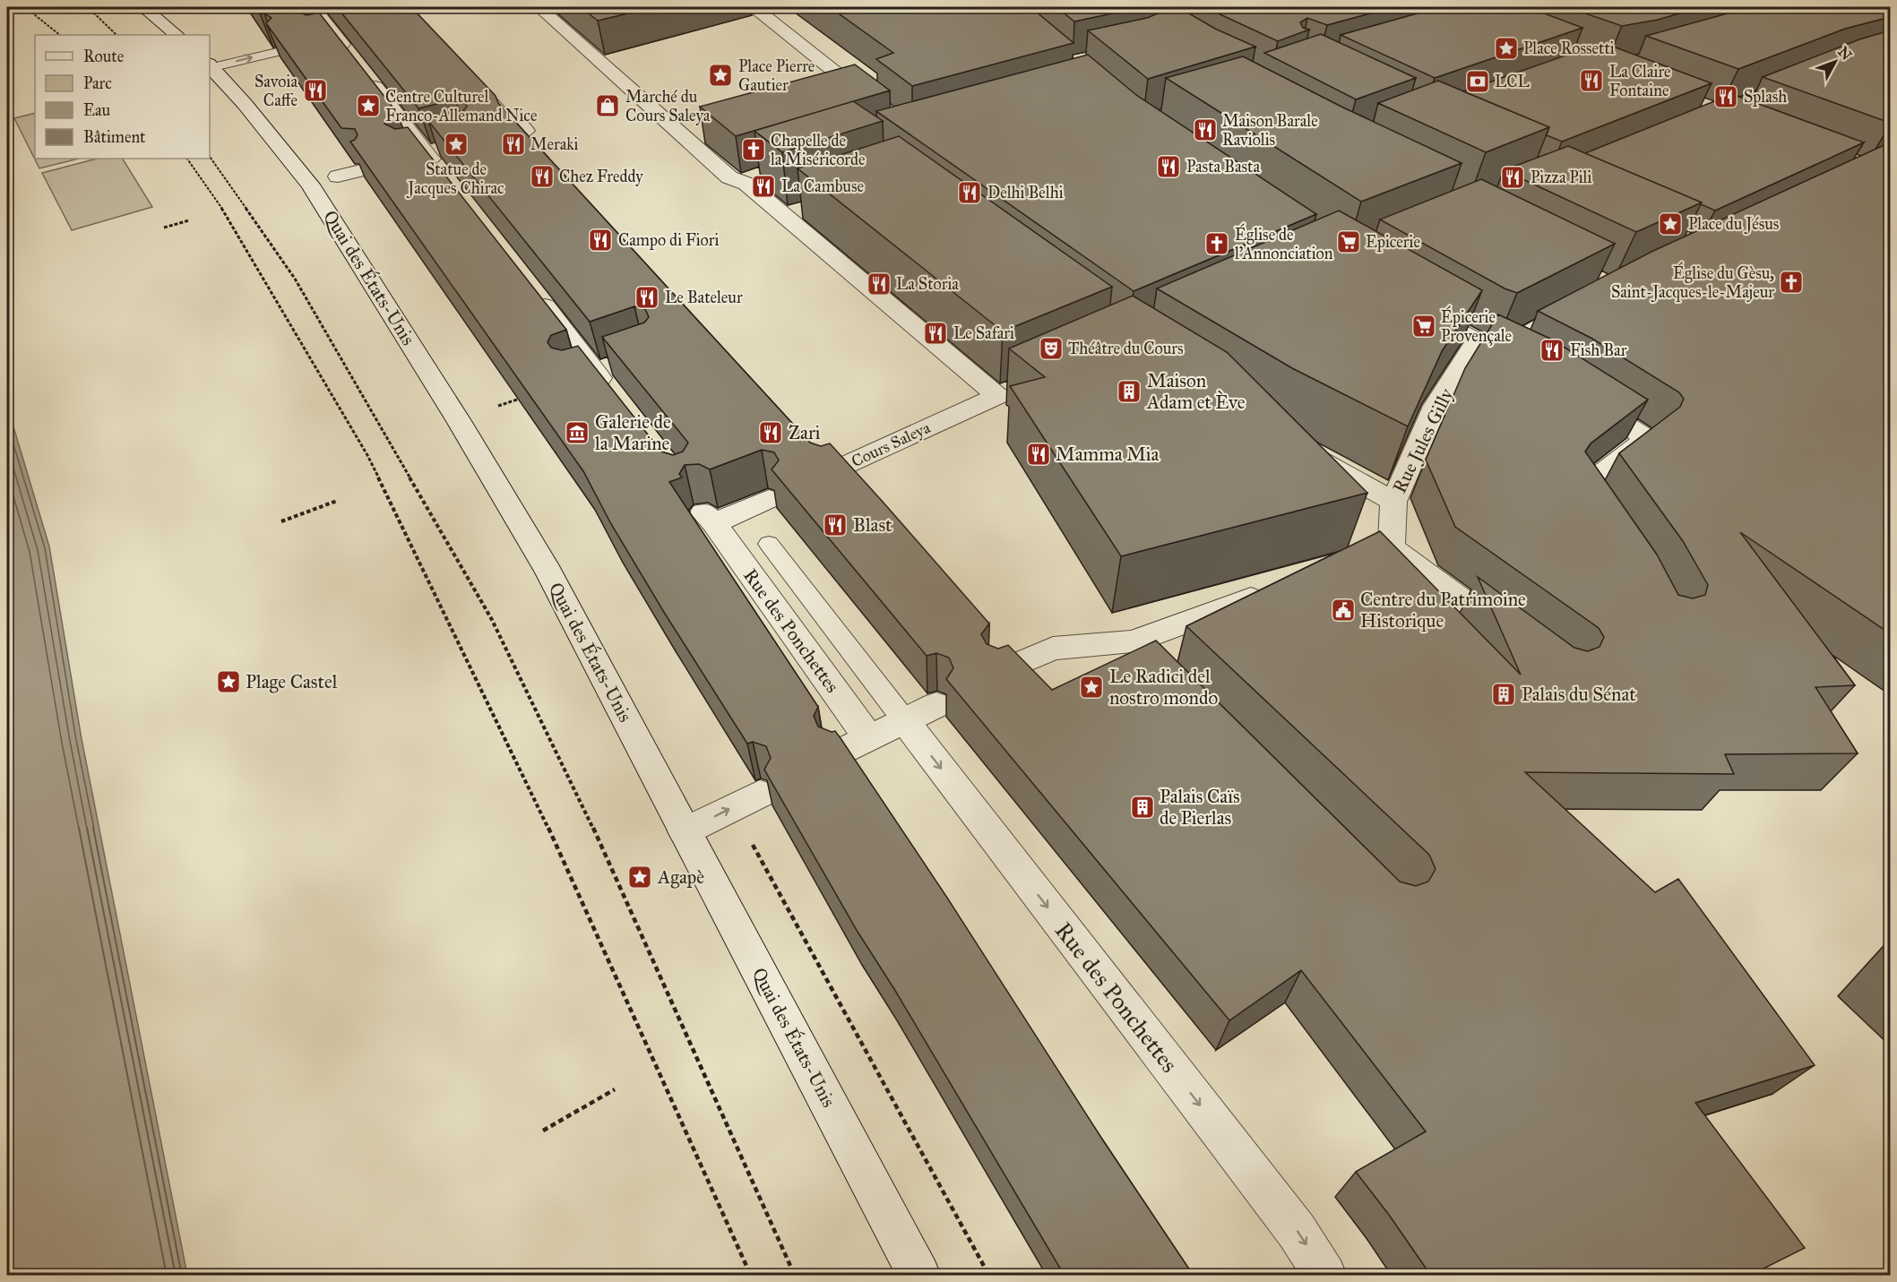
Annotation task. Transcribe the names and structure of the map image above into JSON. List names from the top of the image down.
{
  "streets": {
    "street": ["Quai des États-Unis", "Rue Jules Gilly", "Rue des Ponchettes"]
  },
  "one_way": ["Rue des Ponchettes"],
  "places": {
    "place": [
      "Place Rossetti",
      "Place Pierre Gautier",
      "Centre Culturel Franco-Allemand Nice",
      "Statue de Jacques Chirac",
      "Place du Jésus",
      "Plage Castel",
      "Le Radici del nostro mondo",
      "Agapè"
    ],
    "restaurant": [
      "La Claire Fontaine",
      "Savoia Caffe",
      "Splash",
      "Maison Barale Raviolis",
      "Meraki",
      "Pasta Basta",
      "Chez Freddy",
      "Pizza Pili",
      "La Cambuse",
      "Delhi Belhi",
      "Campo di Fiori",
      "La Storia",
      "Le Bateleur",
      "Le Safari",
      "Fish Bar",
      "Zari",
      "Mamma Mia",
      "Blast"
    ],
    "bank": ["LCL"],
    "shop": ["Marché du Cours Saleya"],
    "church": ["Chapelle de la Miséricorde", "Église de l'Annonciation", "Église du Gèsu, Saint-Jacques-le-Majeur"],
    "supermarket": ["Epicerie", "Épicerie Provençale"],
    "theatre": ["Théâtre du Cours"],
    "building": ["Maison Adam et Ève", "Palais du Sénat", "Palais Caïs de Pierlas"],
    "museum": ["Galerie de la Marine"],
    "public building": ["Centre du Patrimoine Historique"]
  },
  "legend": [
    "Route",
    "Parc",
    "Eau",
    "Bâtiment"
  ],
  "north": "top right"
}
